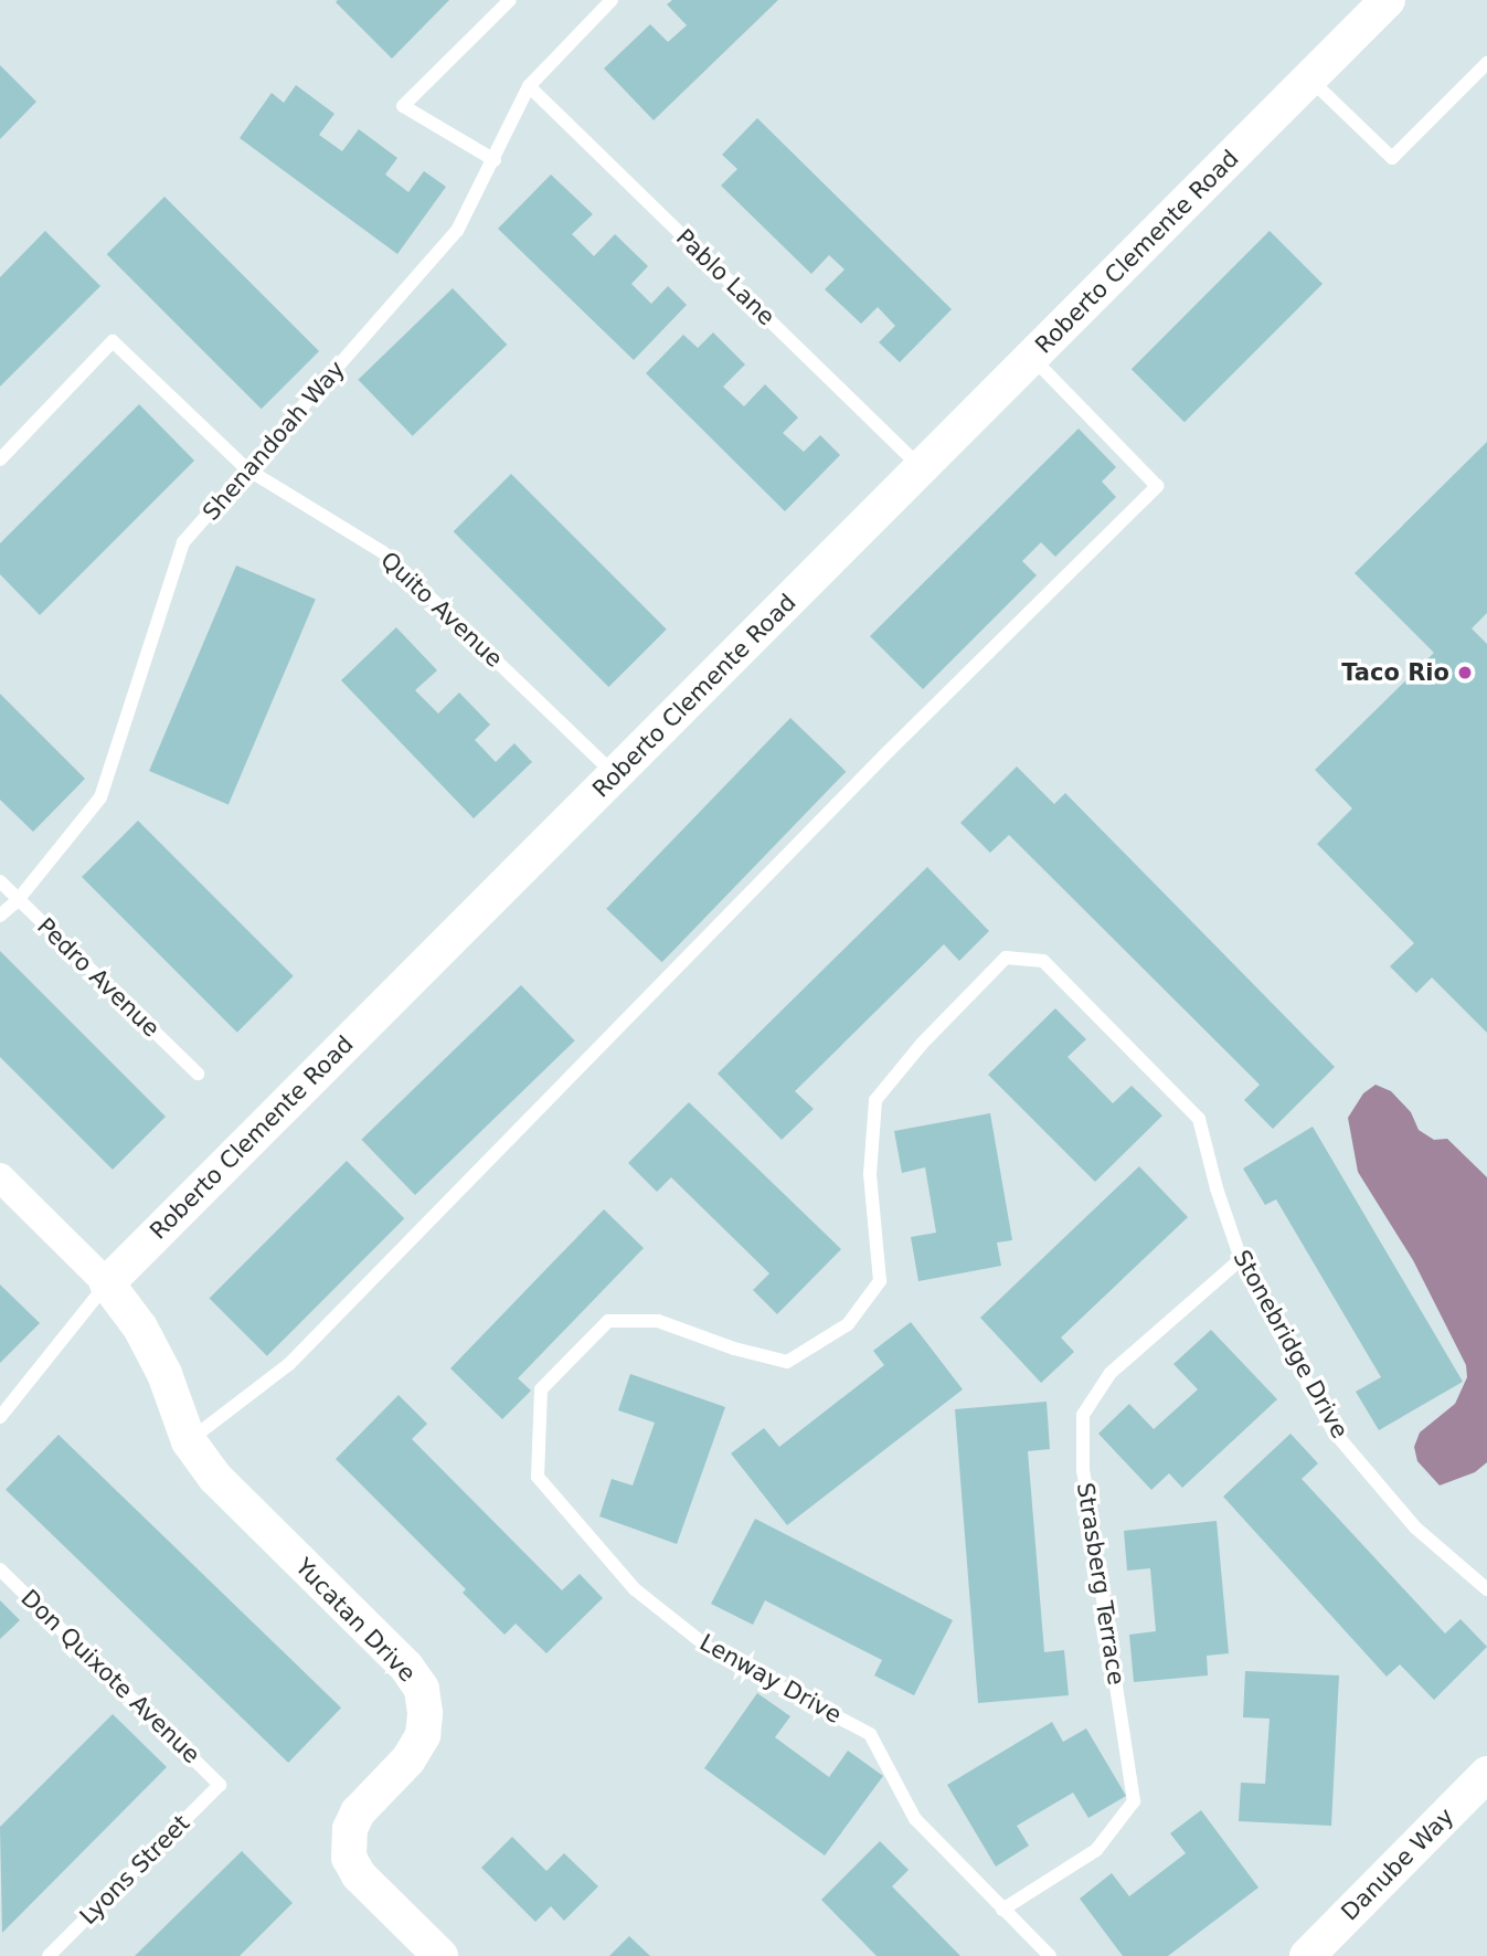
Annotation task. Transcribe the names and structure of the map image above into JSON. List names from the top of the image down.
{
  "streets": {
    "street": ["Roberto Clemente Road", "Yucatan Drive", "Danube Way"],
    "lane": [
      "Pablo Lane",
      "Shenandoah Way",
      "Quito Avenue",
      "Pedro Avenue",
      "Stonebridge Drive",
      "Strasberg Terrace",
      "Don Quixote Avenue",
      "Lenway Drive",
      "Lyons Street"
    ]
  },
  "crossings": [
    ["Roberto Clemente Road", "Pablo Lane"],
    ["Roberto Clemente Road", "Quito Avenue"],
    ["Roberto Clemente Road", "Yucatan Drive"],
    ["Pablo Lane", "Shenandoah Way"],
    ["Shenandoah Way", "Quito Avenue"],
    ["Shenandoah Way", "Pedro Avenue"],
    ["Stonebridge Drive", "Strasberg Terrace"],
    ["Stonebridge Drive", "Lenway Drive"],
    ["Strasberg Terrace", "Lenway Drive"],
    ["Don Quixote Avenue", "Lyons Street"]
  ],
  "places": ["Taco Rio"]
}
